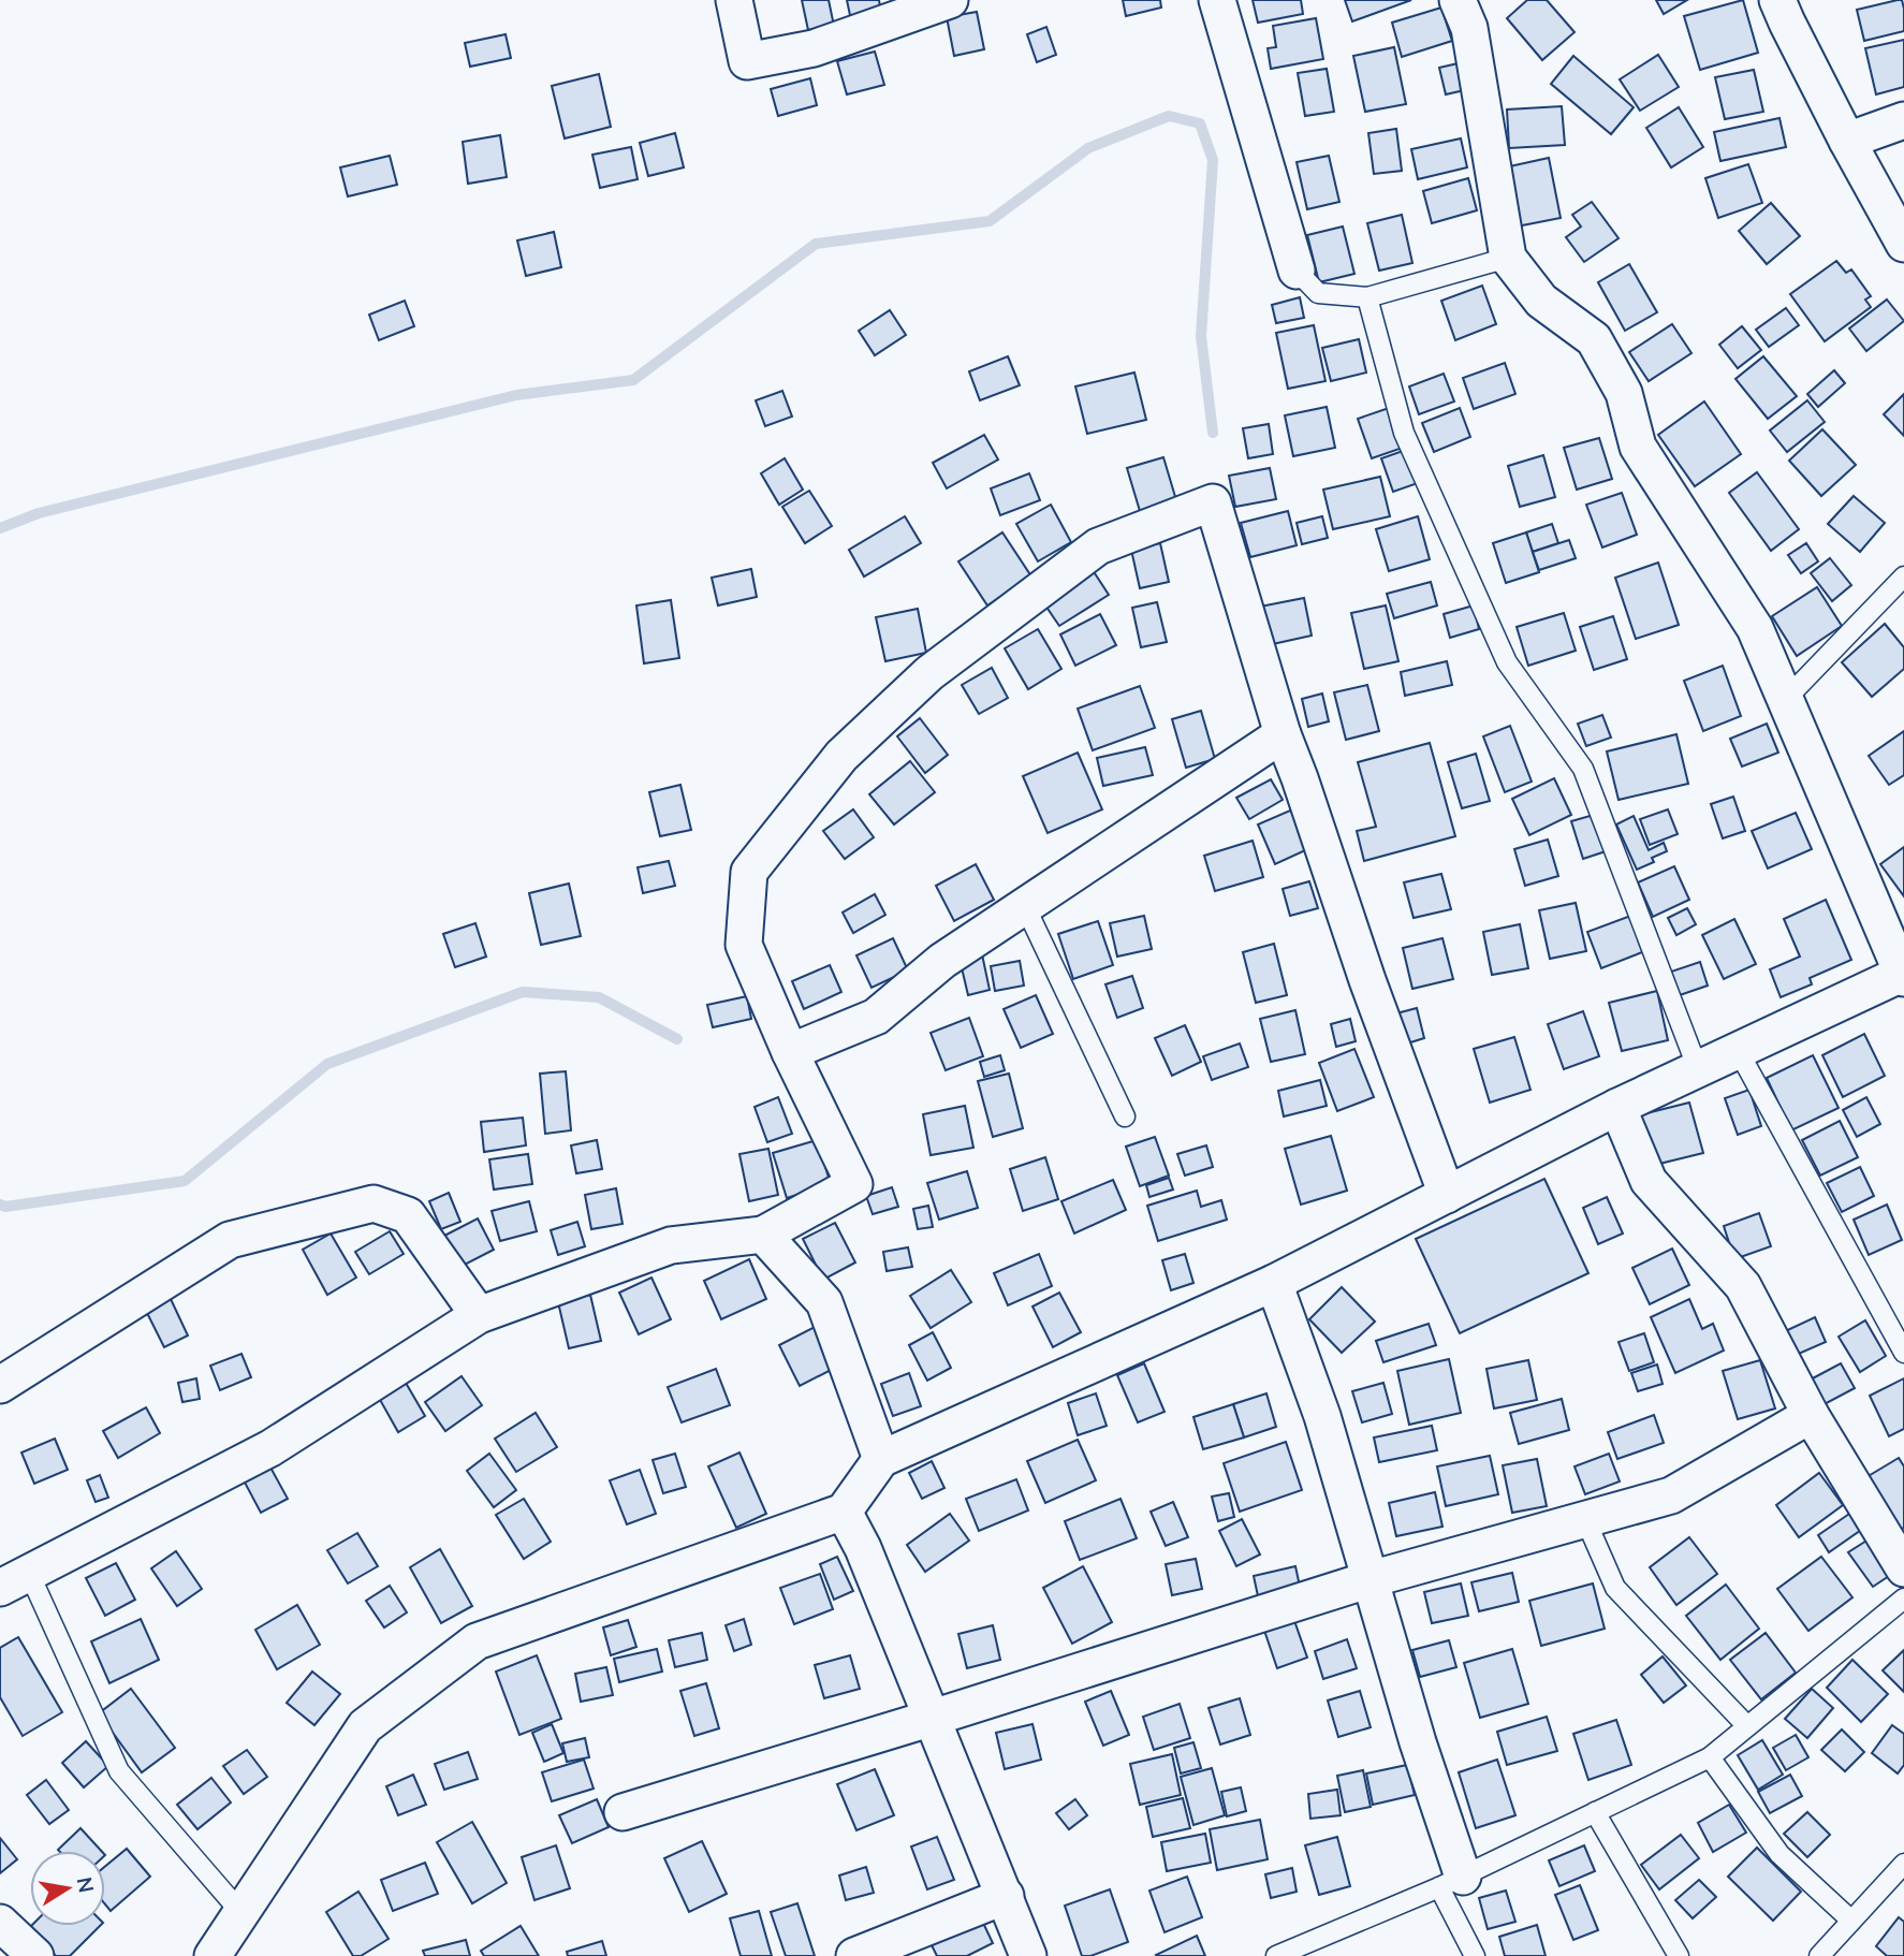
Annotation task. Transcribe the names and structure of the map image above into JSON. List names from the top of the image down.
{
  "north": "right"
}
